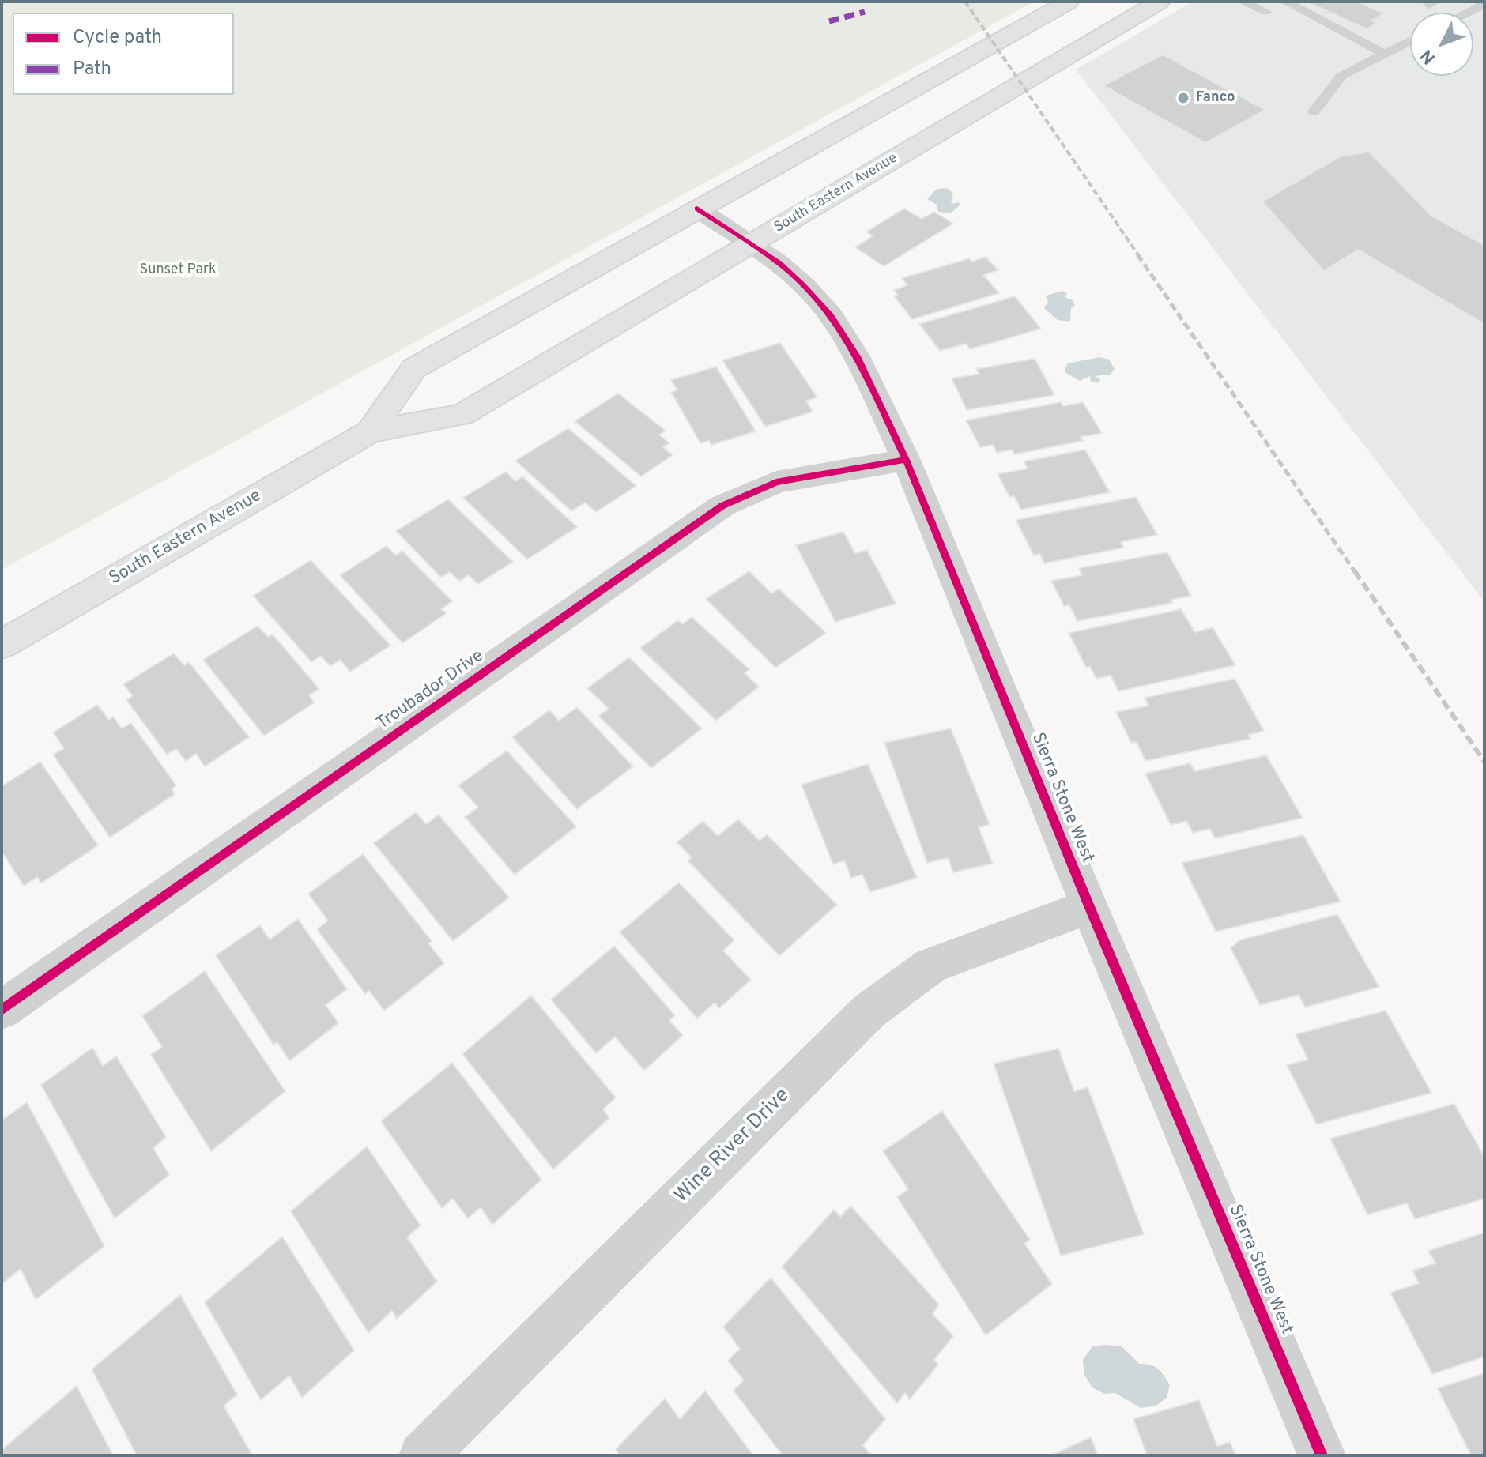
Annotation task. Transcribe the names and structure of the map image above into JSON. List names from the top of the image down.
{
  "streets": {
    "main road": ["South Eastern Avenue"],
    "street": ["Troubador Drive", "Sierra Stone West", "Wine River Drive"]
  },
  "crossings": [
    ["South Eastern Avenue", "Sierra Stone West"],
    ["Troubador Drive", "Sierra Stone West"],
    ["Sierra Stone West", "Wine River Drive"]
  ],
  "parks": ["Sunset Park"],
  "places": ["Fanco"],
  "legend": ["Cycle path", "Path"],
  "north": "bottom left"
}
